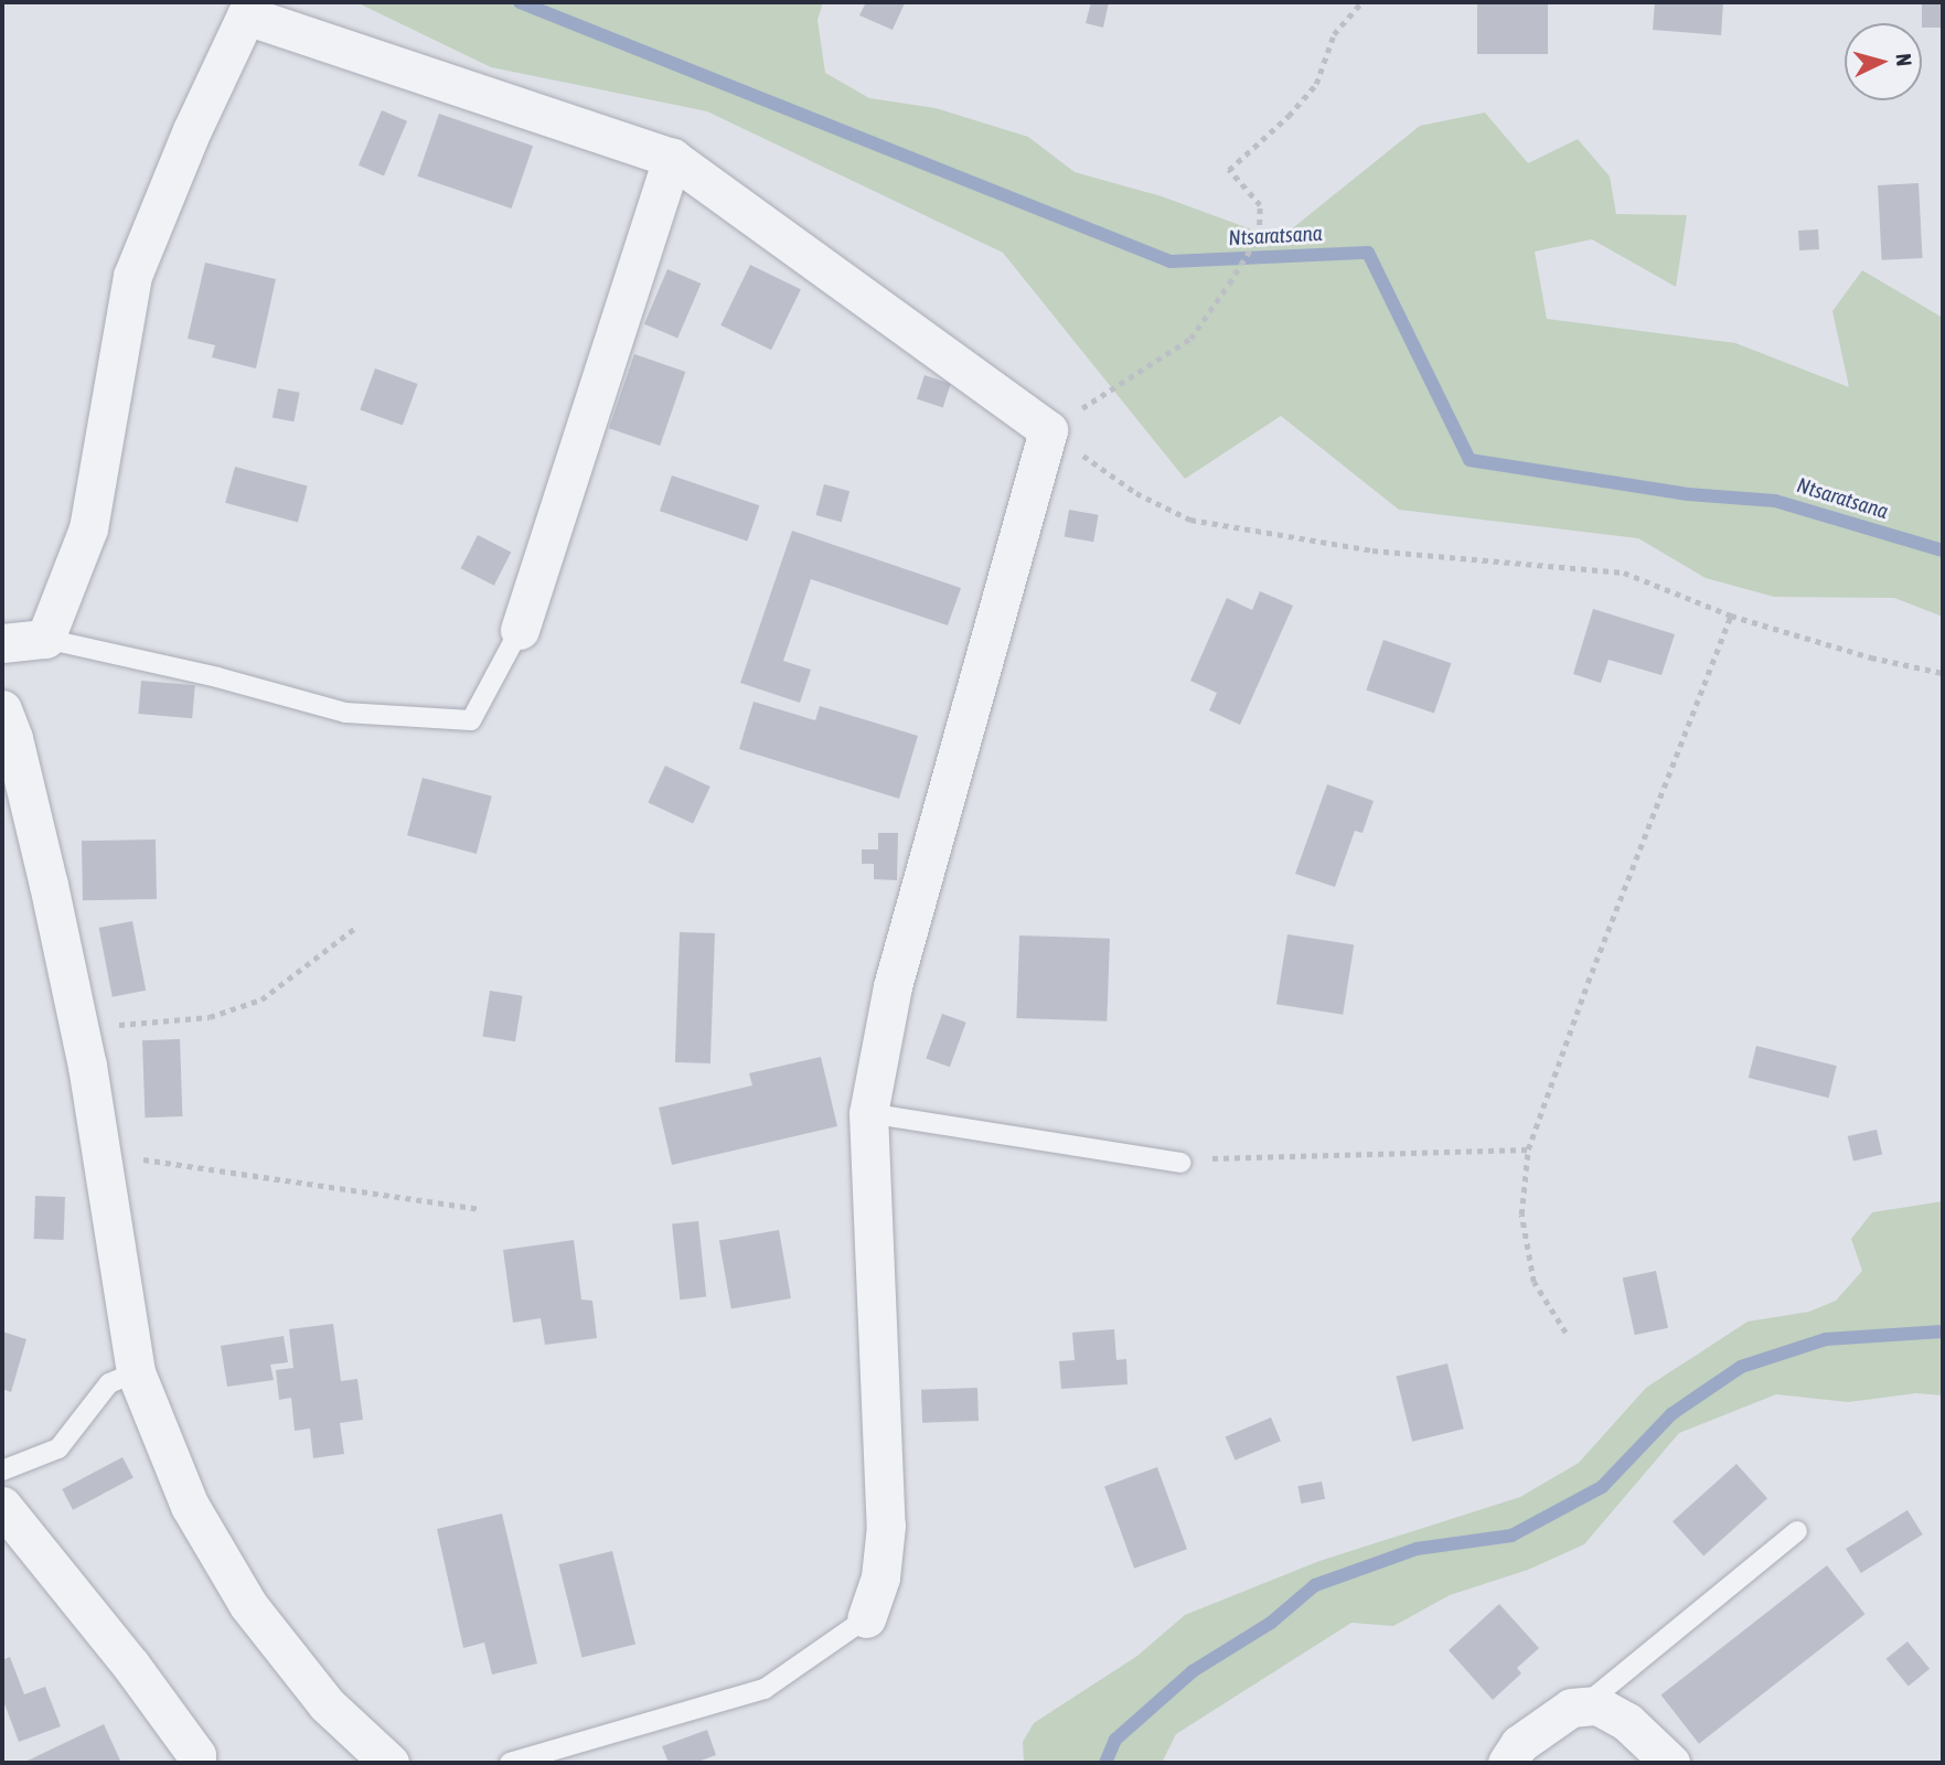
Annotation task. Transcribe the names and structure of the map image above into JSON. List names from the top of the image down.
{
  "water": ["Ntsaratsana"],
  "north": "right"
}
